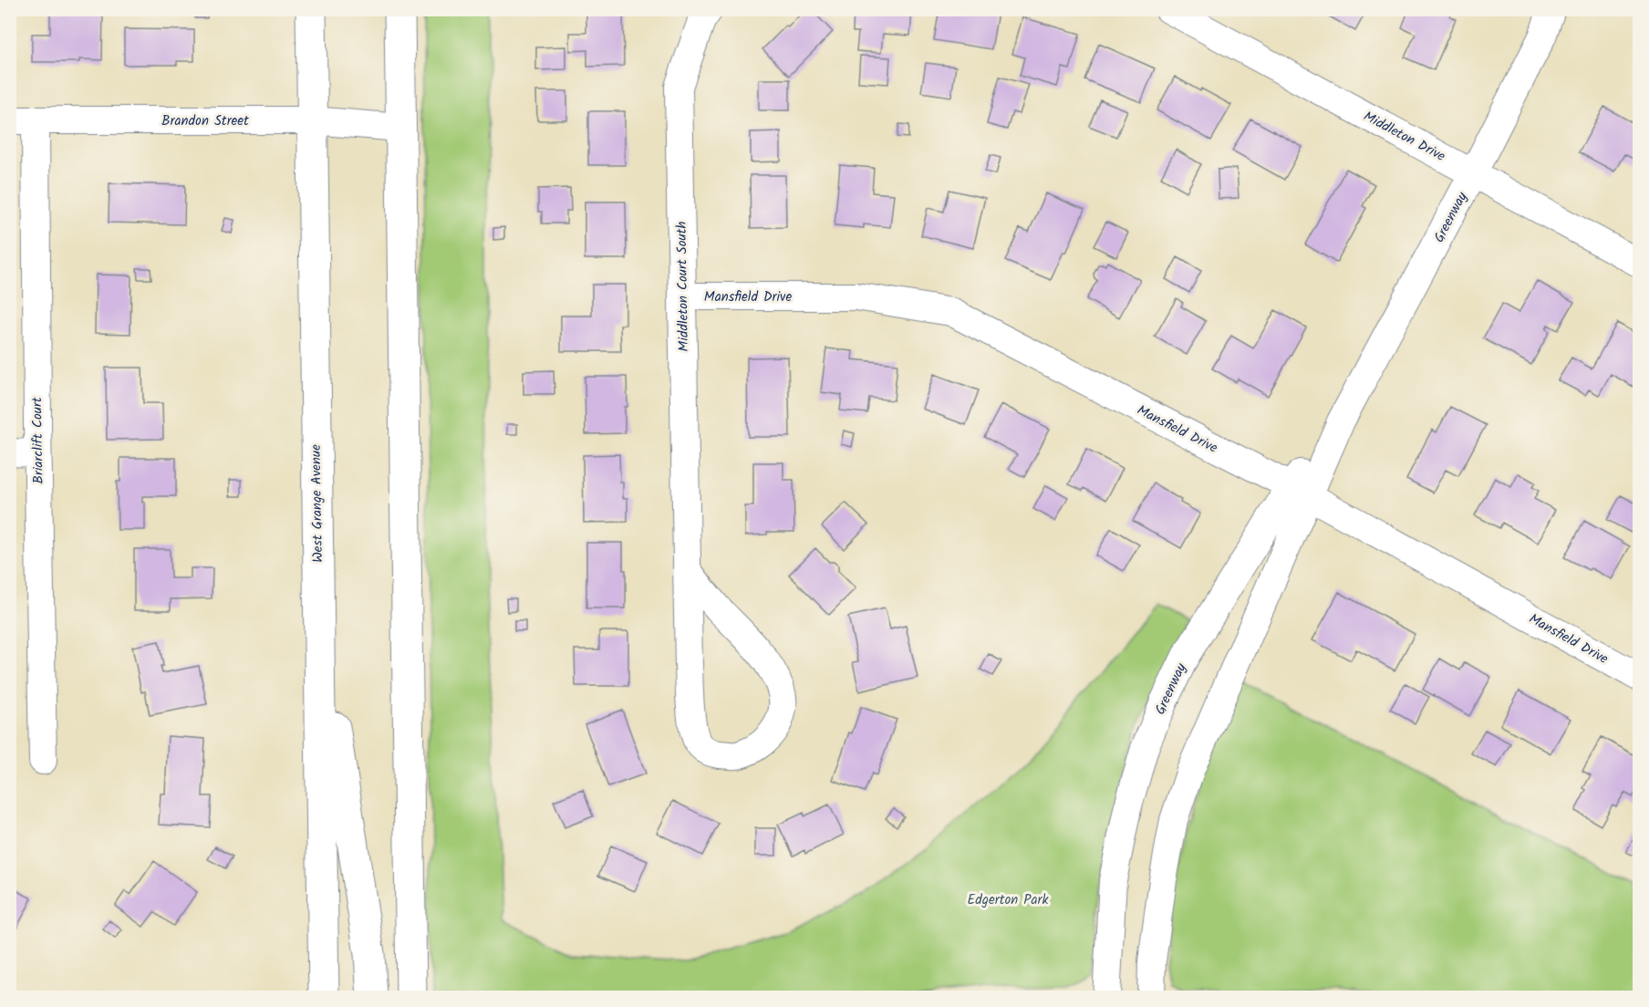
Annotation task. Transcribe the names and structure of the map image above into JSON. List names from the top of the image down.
{
  "streets": {
    "street": [
      "Brandon Street",
      "Middleton Drive",
      "Greenway",
      "Middleton Court South",
      "Mansfield Drive",
      "Briarclift Court",
      "West Grange Avenue"
    ]
  },
  "crossings": [
    ["Brandon Street", "Briarclift Court"],
    ["Brandon Street", "West Grange Avenue"],
    ["Middleton Drive", "Greenway"],
    ["Greenway", "Mansfield Drive"],
    ["Middleton Court South", "Mansfield Drive"]
  ],
  "parks": ["Edgerton Park"]
}
